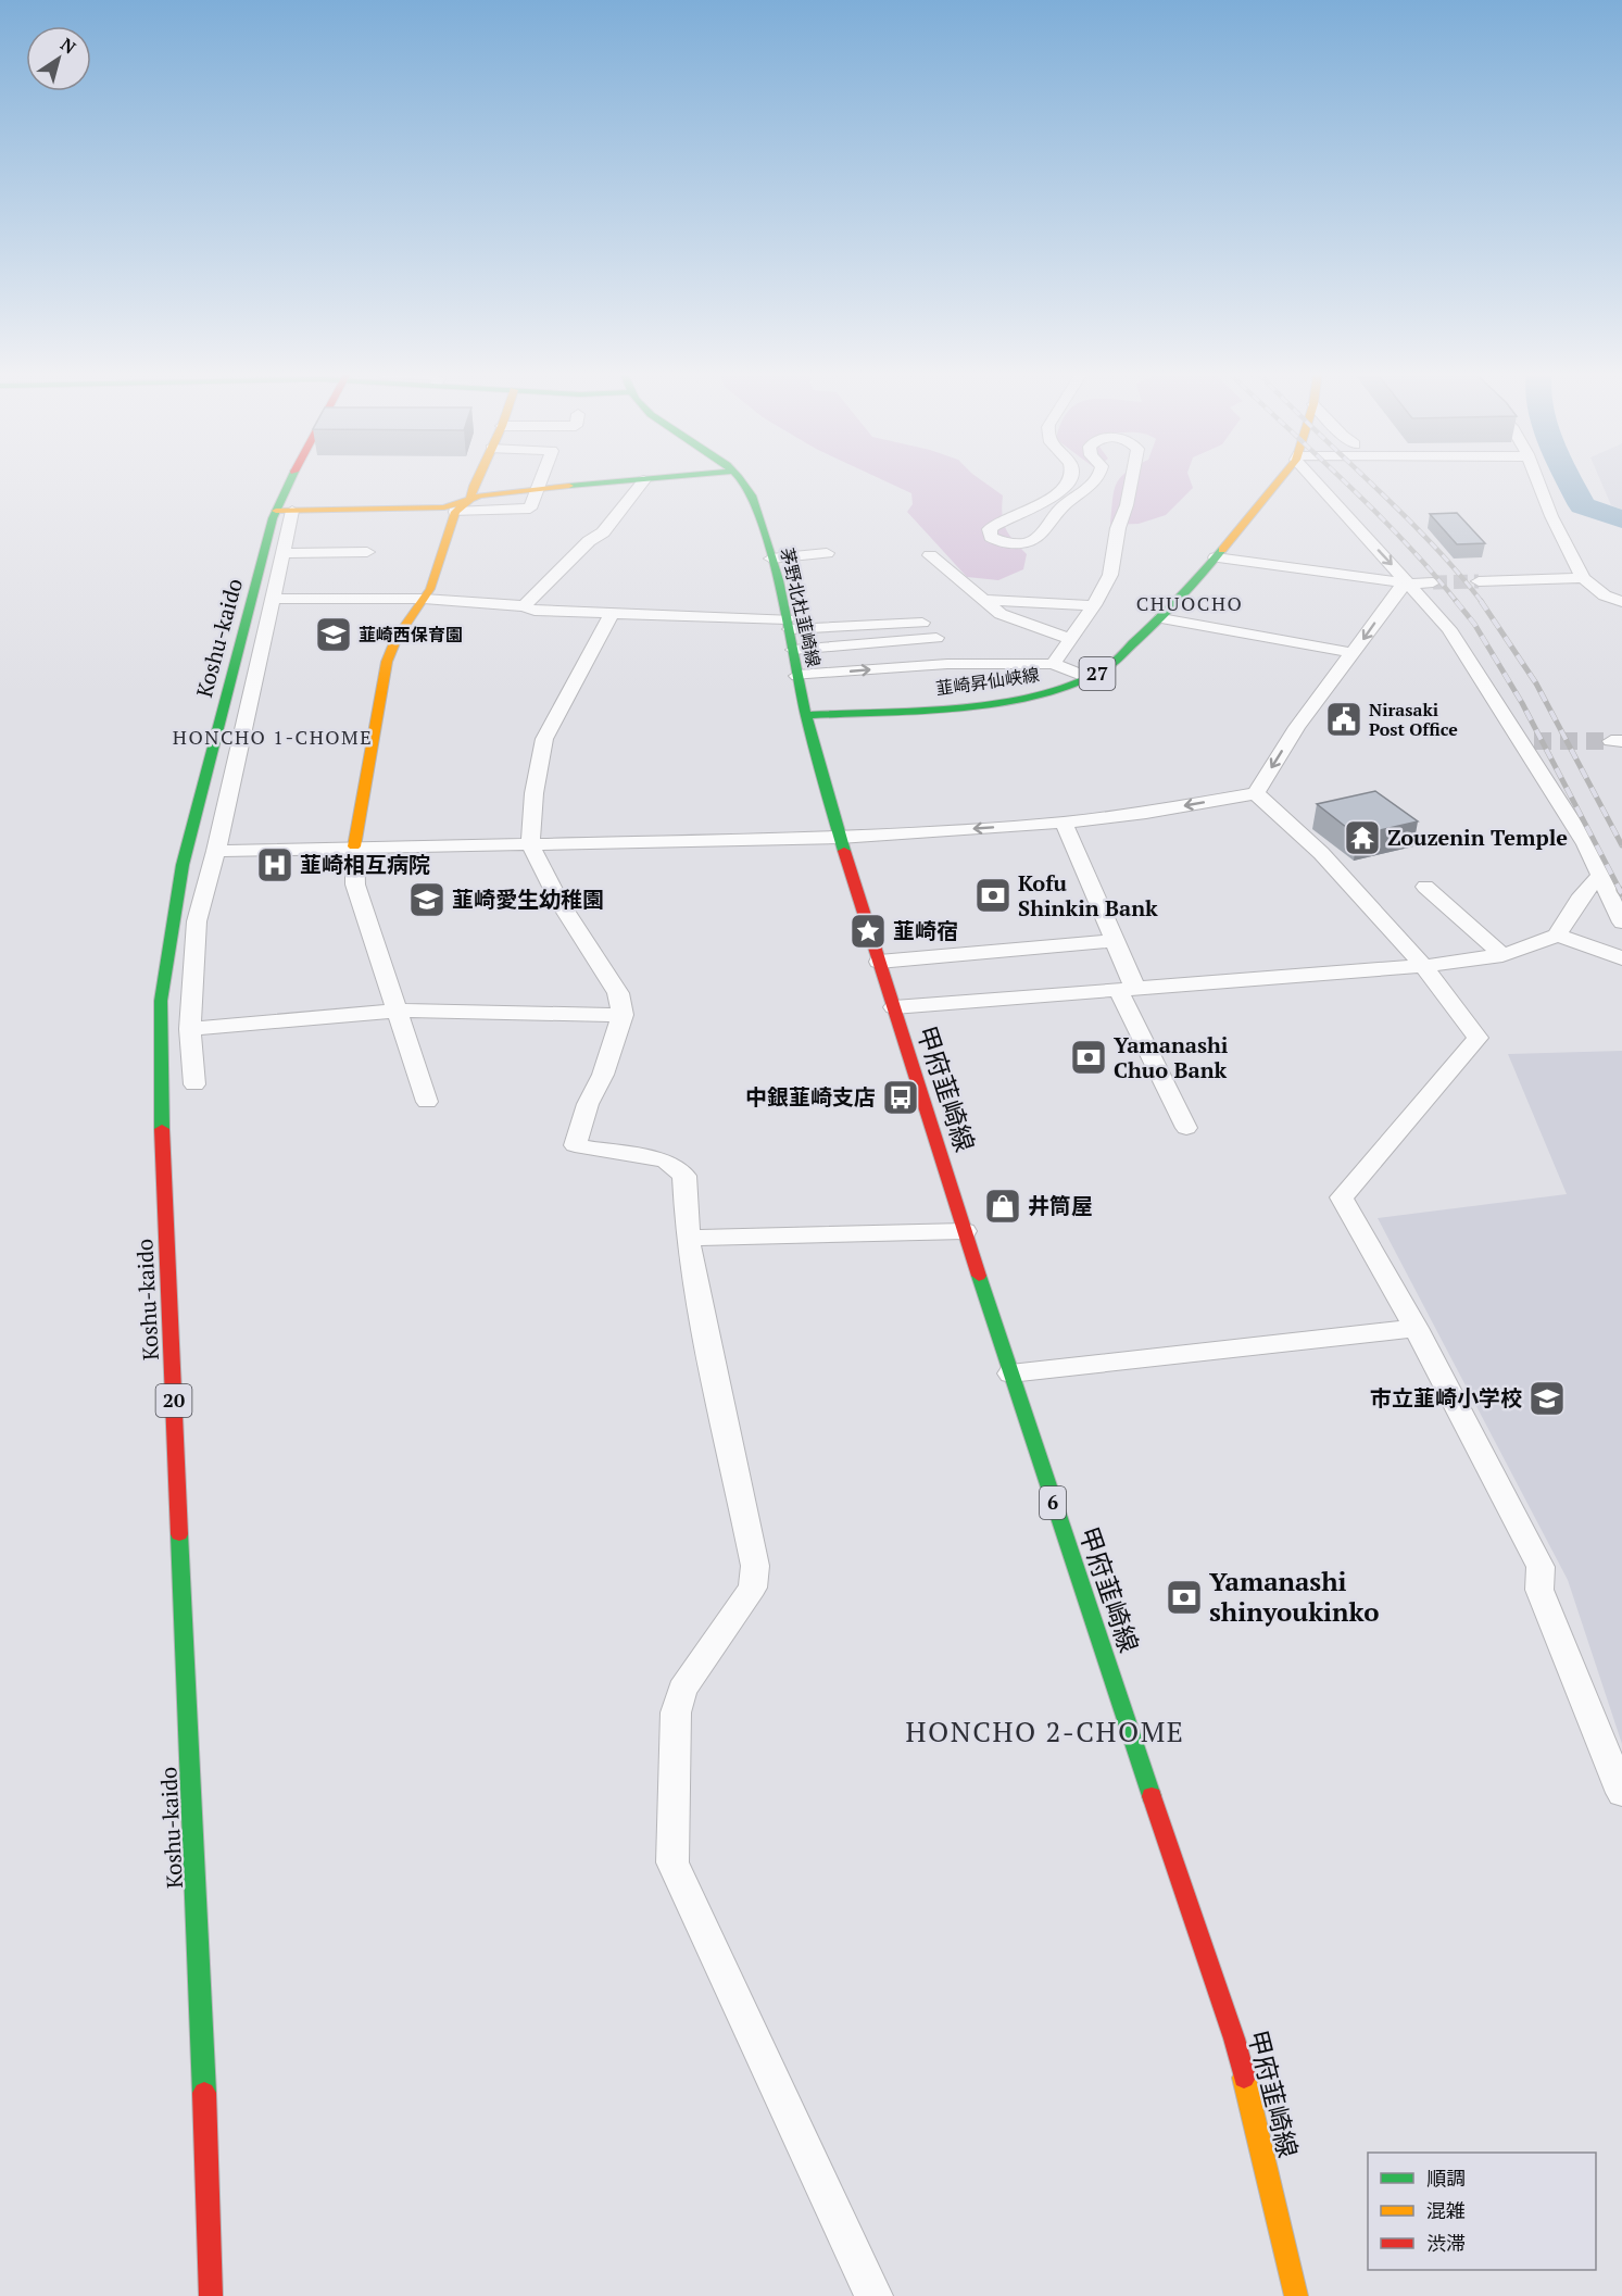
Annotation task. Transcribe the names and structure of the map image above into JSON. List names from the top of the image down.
{
  "streets": {
    "main road": [
      "茅野北杜韮崎線",
      "Koshu-kaido",
      "27",
      "韮崎昇仙峡線",
      "甲府韮崎線",
      "20",
      "6"
    ]
  },
  "crossings": [
    ["茅野北杜韮崎線", "韮崎昇仙峡線"],
    ["茅野北杜韮崎線", "甲府韮崎線"],
    ["韮崎昇仙峡線", "甲府韮崎線"]
  ],
  "districts": ["CHUOCHO", "HONCHO 1-CHOME", "HONCHO 2-CHOME"],
  "places": {
    "school or university": ["韮崎西保育園", "韮崎愛生幼稚園", "市立韮崎小学校"],
    "public building": ["Nirasaki Post Office"],
    "temple": ["Zouzenin Temple"],
    "hospital": ["韮崎相互病院"],
    "bank": ["Kofu Shinkin Bank", "Yamanashi Chuo Bank", "Yamanashi shinyoukinko"],
    "place": ["韮崎宿"],
    "bus stop": ["中銀韮崎支店"],
    "shop": ["井筒屋"]
  },
  "legend": ["順調", "混雑", "渋滞"],
  "north": "top right"
}
